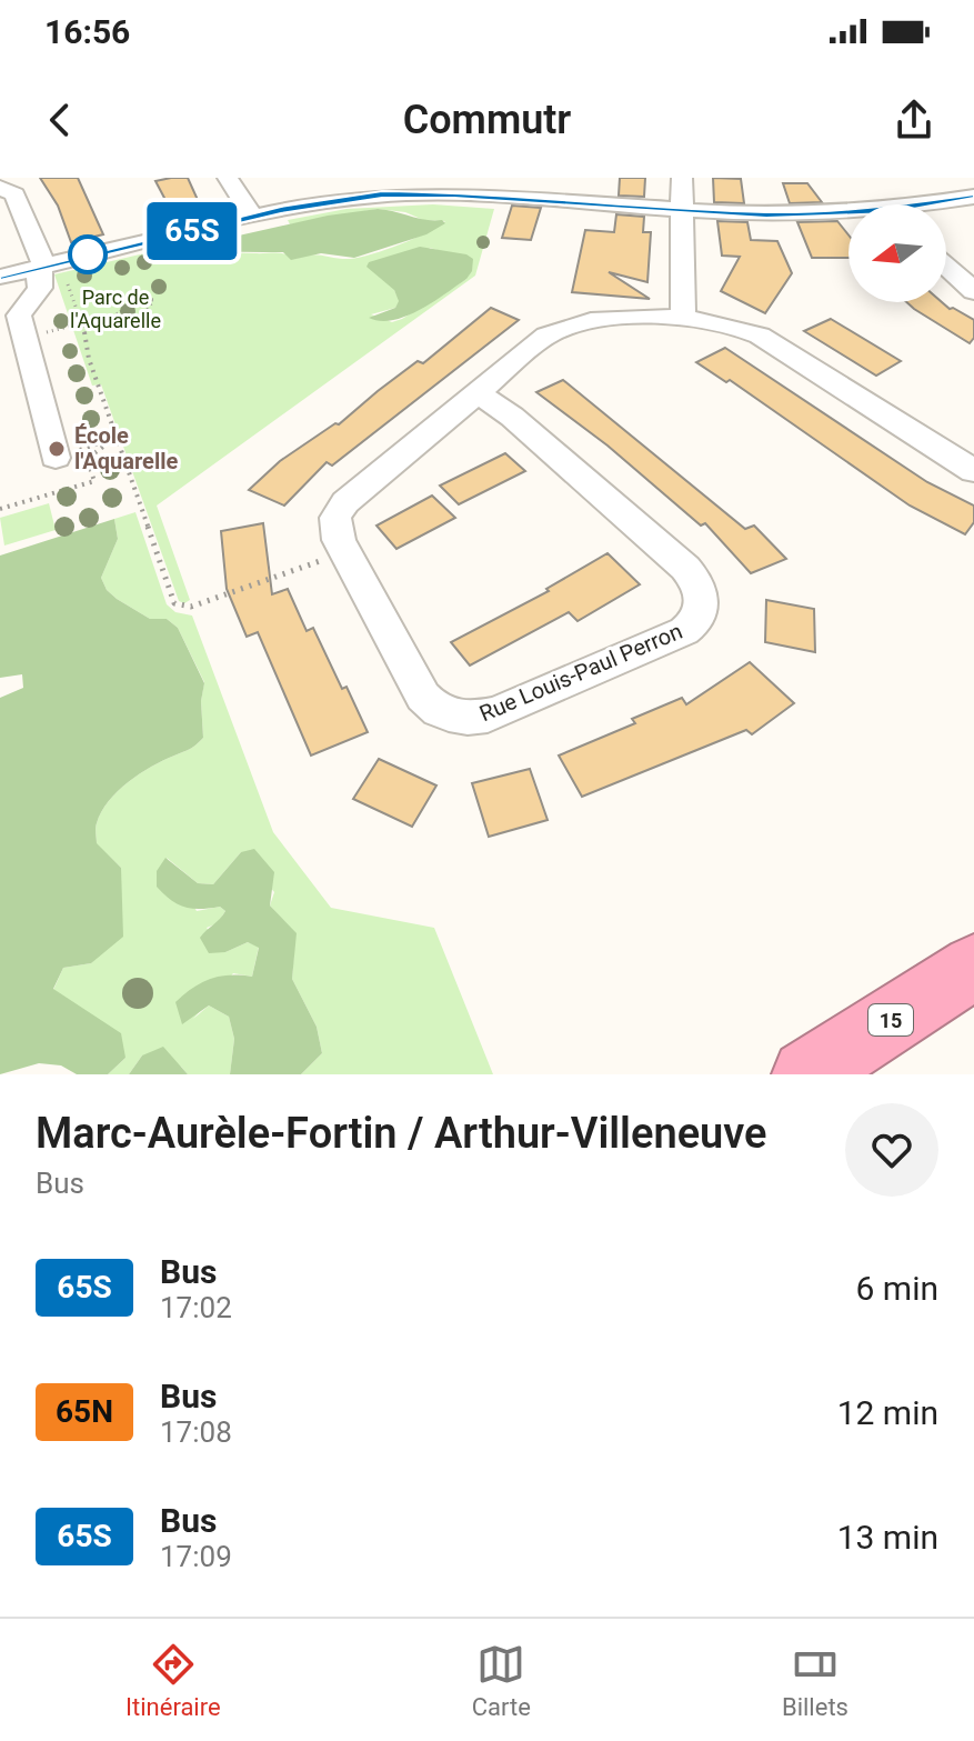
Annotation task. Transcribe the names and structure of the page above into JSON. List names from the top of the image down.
{
  "streets": {
    "highway": ["15"],
    "street": ["Rue Louis-Paul Perron"]
  },
  "parks": ["Parc de l'Aquarelle"],
  "places": ["École l'Aquarelle"],
  "lines": ["bus line 65S"],
  "north": "left",
  "page": {
    "status": "16:56",
    "header": "Commutr",
    "on_map": "65S",
    "heading": ["Marc-Aurèle-Fortin / Arthur-Villeneuve", "Bus"],
    "list": [
      {
        "mark": "65S",
        "name": "Bus",
        "note": "17:02",
        "value": "6 min"
      },
      {
        "mark": "65N",
        "name": "Bus",
        "note": "17:08",
        "value": "12 min"
      },
      {
        "mark": "65S",
        "name": "Bus",
        "note": "17:09",
        "value": "13 min"
      }
    ],
    "tabs": ["Itinéraire", "Carte", "Billets"]
  }
}
